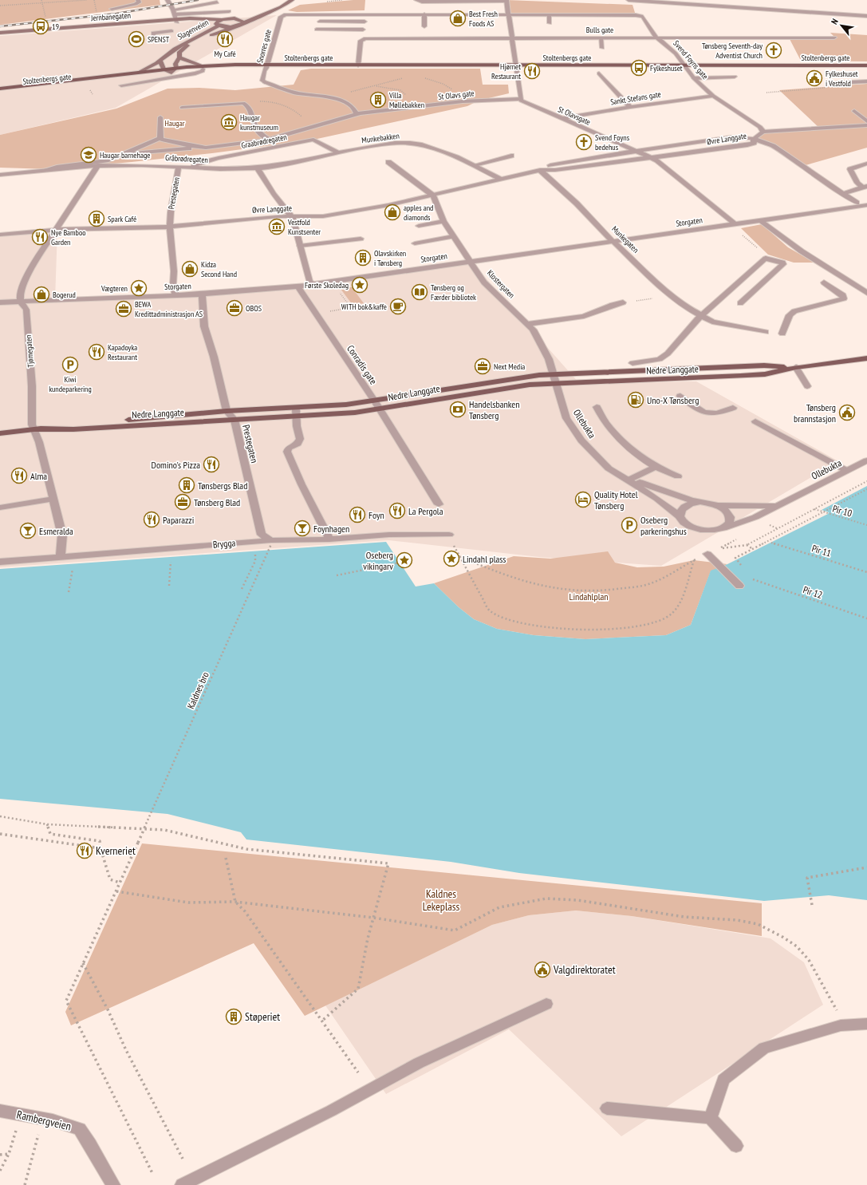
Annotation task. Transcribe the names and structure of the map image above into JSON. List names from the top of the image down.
{
  "streets": {
    "main road": [
      "Jernbanegaten",
      "Slagenveien",
      "Stoltenbergs gate",
      "Nedre Langgate"
    ],
    "street": [
      "Bulls gate",
      "Snorres gate",
      "Svend Foyns gate",
      "St Olavs gate",
      "Sankt Stefans gate",
      "St Olavsgate",
      "Munkebakken",
      "Øvre Langgate",
      "Graabrødregaten",
      "Gråbrødregaten",
      "Prestegaten",
      "Storgaten",
      "Munkegaten",
      "Klostergaten",
      "Tjømegaten",
      "Conradis gate",
      "Ollebukta",
      "Brygga",
      "Rambergveien"
    ],
    "path": [
      "Pir 10",
      "Pir 11",
      "Pir 12",
      "Kaldnes bro"
    ]
  },
  "crossings": [
    ["Jernbanegaten", "Slagenveien"],
    ["Slagenveien", "Stoltenbergs gate"],
    ["Bulls gate", "Svend Foyns gate"],
    ["Snorres gate", "Stoltenbergs gate"],
    ["Stoltenbergs gate", "Svend Foyns gate"],
    ["Svend Foyns gate", "Sankt Stefans gate"],
    ["St Olavs gate", "St Olavsgate"],
    ["Sankt Stefans gate", "St Olavsgate"],
    ["St Olavsgate", "Øvre Langgate"],
    ["St Olavsgate", "Storgaten"],
    ["Munkebakken", "Øvre Langgate"],
    ["Munkebakken", "Graabrødregaten"],
    ["Munkebakken", "Gråbrødregaten"],
    ["Øvre Langgate", "Prestegaten"],
    ["Øvre Langgate", "Munkegaten"],
    ["Øvre Langgate", "Klostergaten"],
    ["Øvre Langgate", "Tjømegaten"],
    ["Graabrødregaten", "Gråbrødregaten"],
    ["Gråbrødregaten", "Prestegaten"],
    ["Gråbrødregaten", "Tjømegaten"],
    ["Prestegaten", "Storgaten"],
    ["Prestegaten", "Nedre Langgate"],
    ["Prestegaten", "Brygga"],
    ["Prestegaten", "Kaldnes bro"],
    ["Storgaten", "Munkegaten"],
    ["Storgaten", "Klostergaten"],
    ["Storgaten", "Tjømegaten"],
    ["Storgaten", "Conradis gate"],
    ["Klostergaten", "Nedre Langgate"],
    ["Klostergaten", "Ollebukta"],
    ["Tjømegaten", "Nedre Langgate"],
    ["Tjømegaten", "Brygga"],
    ["Conradis gate", "Nedre Langgate"],
    ["Nedre Langgate", "Ollebukta"],
    ["Brygga", "Kaldnes bro"]
  ],
  "parks": ["Haugar", "Lindahlplan", "Kaldnes Lekeplass"],
  "places": {
    "shop": [
      "Best Fresh Foods AS",
      "apples and diamonds",
      "Kidza Second Hand",
      "Bogerud"
    ],
    "bus stop": ["19", "Fylkeshuset"],
    "sports": ["SPENST"],
    "restaurant": [
      "My Café",
      "Hjørnet Restaurant",
      "Nye Bamboo Garden",
      "Kapadoyka Restaurant",
      "Domino's Pizza",
      "Alma",
      "La Pergola",
      "Foyn",
      "Paparazzi",
      "Kverneriet"
    ],
    "church": ["Tønsberg Seventh-day Adventist Church", "Svend Foyns bedehus"],
    "public building": ["Fylkeshuset i Vestfold", "Tønsberg brannstasjon", "Valgdirektoratet"],
    "building": [
      "Villa Møllebakken",
      "Spark Café",
      "Olavskirken i Tønsberg",
      "Tønsbergs Blad",
      "Støperiet"
    ],
    "museum": ["Haugar kunstmuseum", "Vestfold Kunstsenter"],
    "school or university": ["Haugar barnehage"],
    "place": [
      "Første Skoledag",
      "Vægteren",
      "Lindahl plass",
      "Oseberg vikingarv"
    ],
    "library": ["Tønsberg og Færder bibliotek"],
    "cafe": ["WITH bok&kaffe"],
    "office": [
      "OBOS",
      "BEWA Kredittadministrasjon AS",
      "Next Media",
      "Tønsberg Blad"
    ],
    "parking": ["Kiwi kundeparkering", "Oseberg parkeringshus"],
    "fuel station": ["Uno-X Tønsberg"],
    "bank": ["Handelsbanken Tønsberg"],
    "hotel": ["Quality Hotel Tønsberg"],
    "bar": ["Foynhagen", "Esmeralda"]
  },
  "north": "top left"
}
